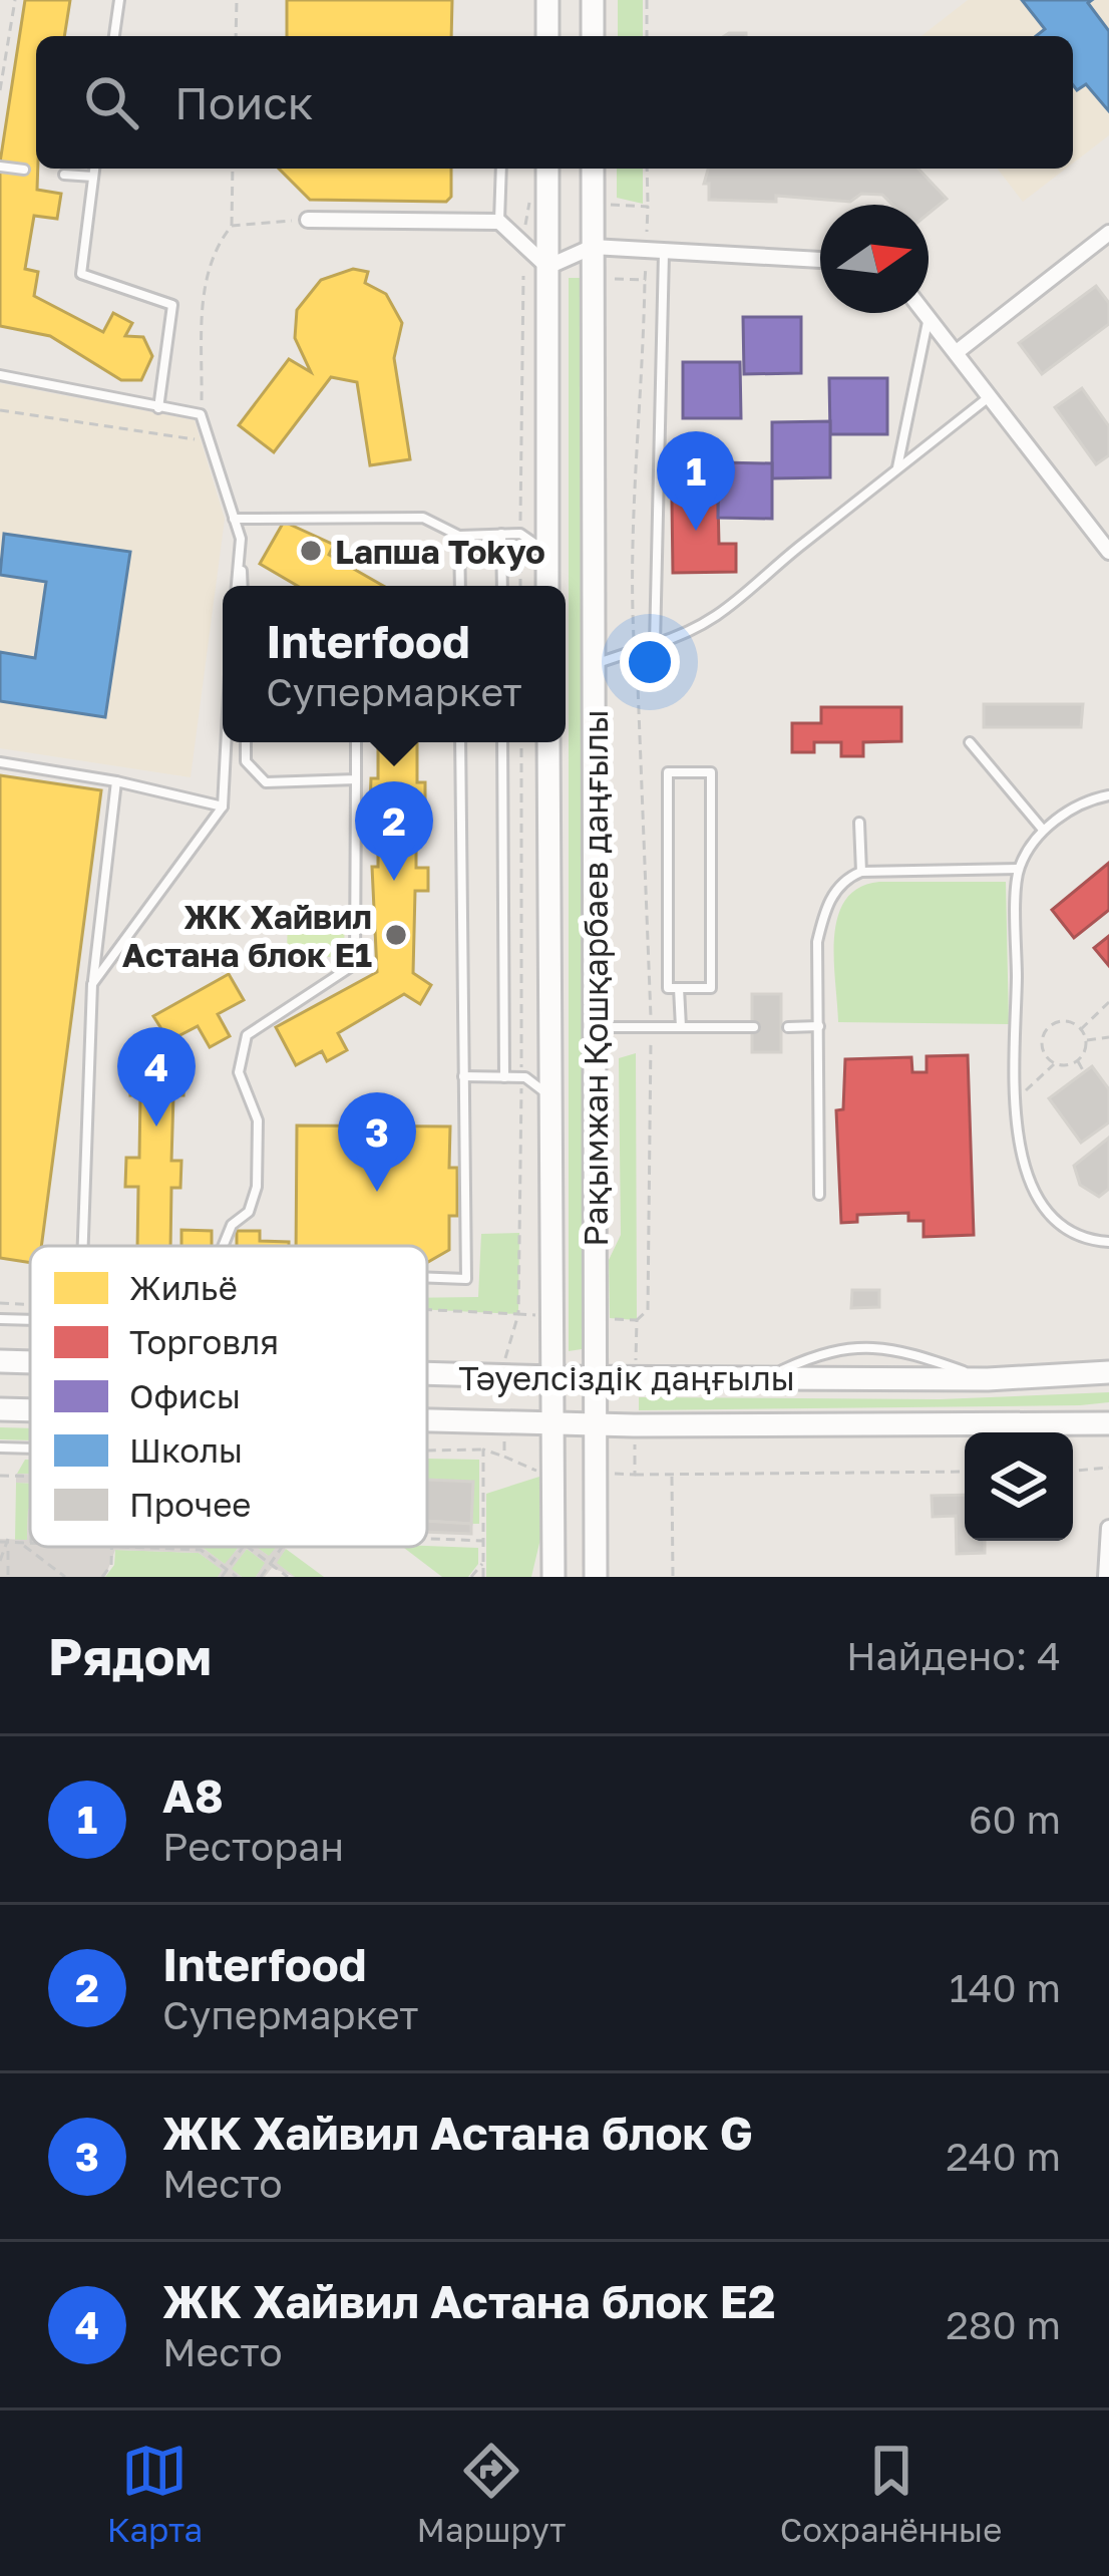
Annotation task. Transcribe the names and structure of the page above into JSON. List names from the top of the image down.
{
  "streets": {
    "main road": ["Рақымжан Қошқарбаев даңғылы", "Тәуелсіздік даңғылы"]
  },
  "crossings": [
    ["Рақымжан Қошқарбаев даңғылы", "Тәуелсіздік даңғылы"]
  ],
  "places": ["Lапша Tokyo", "ЖК Хайвил Астана блок E1"],
  "legend": [
    "Жильё",
    "Торговля",
    "Офисы",
    "Школы",
    "Прочее"
  ],
  "north": "right",
  "page": {
    "search": "Поиск",
    "pins": [
      "1",
      "2",
      "4",
      "3"
    ],
    "popup": ["Interfood", "Супермаркет"],
    "heading": ["Рядом", "Найдено: 4"],
    "list": [
      {
        "mark": "1",
        "name": "А8",
        "note": "Ресторан",
        "value": "60 m"
      },
      {
        "mark": "2",
        "name": "Interfood",
        "note": "Супермаркет",
        "value": "140 m"
      },
      {
        "mark": "3",
        "name": "ЖК Хайвил Астана блок G",
        "note": "Место",
        "value": "240 m"
      },
      {
        "mark": "4",
        "name": "ЖК Хайвил Астана блок E2",
        "note": "Место",
        "value": "280 m"
      }
    ],
    "nav": ["Карта", "Маршрут", "Сохранённые"]
  }
}
